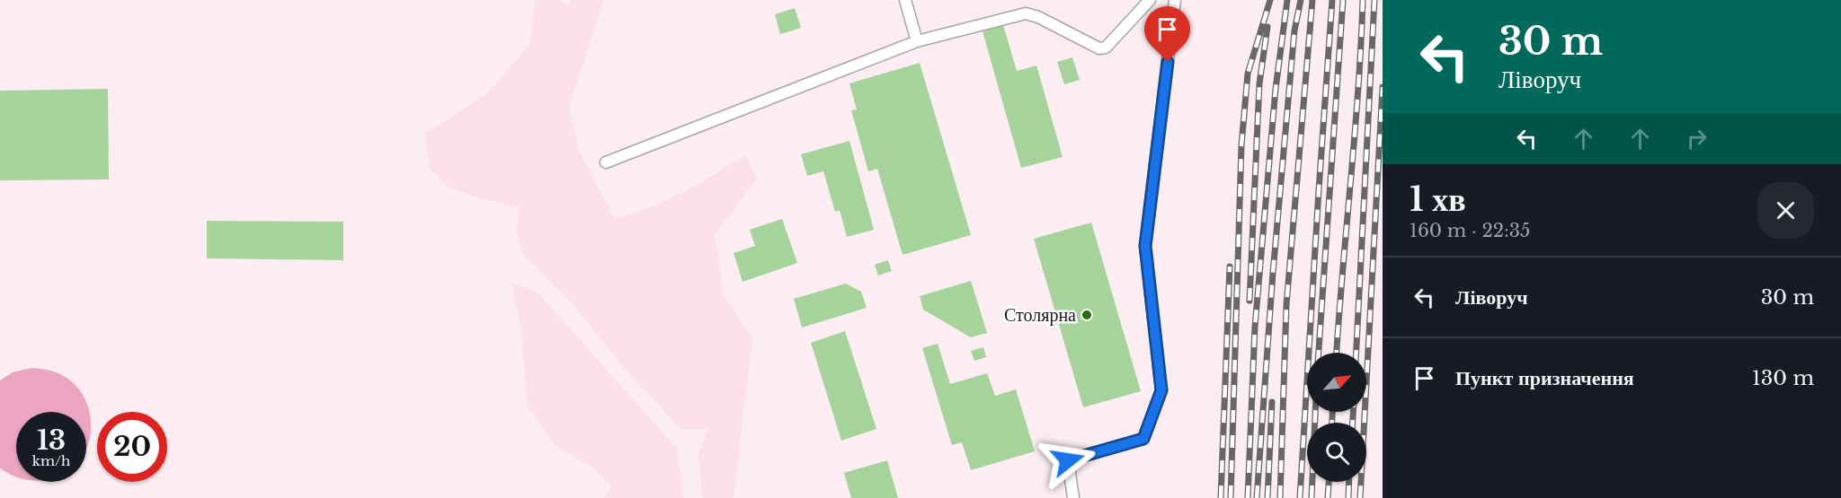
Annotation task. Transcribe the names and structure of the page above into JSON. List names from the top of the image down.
{
  "places": ["Столярна"],
  "north": "top right",
  "page": {
    "turn": ["30 m", "Ліворуч"],
    "heading": ["1 хв", "160 m · 22:35"],
    "list": [
      {
        "name": "Ліворуч",
        "value": "30 m"
      },
      {
        "name": "Пункт призначення",
        "value": "130 m"
      }
    ],
    "speed": "13 km/h",
    "limit": "20"
  }
}
